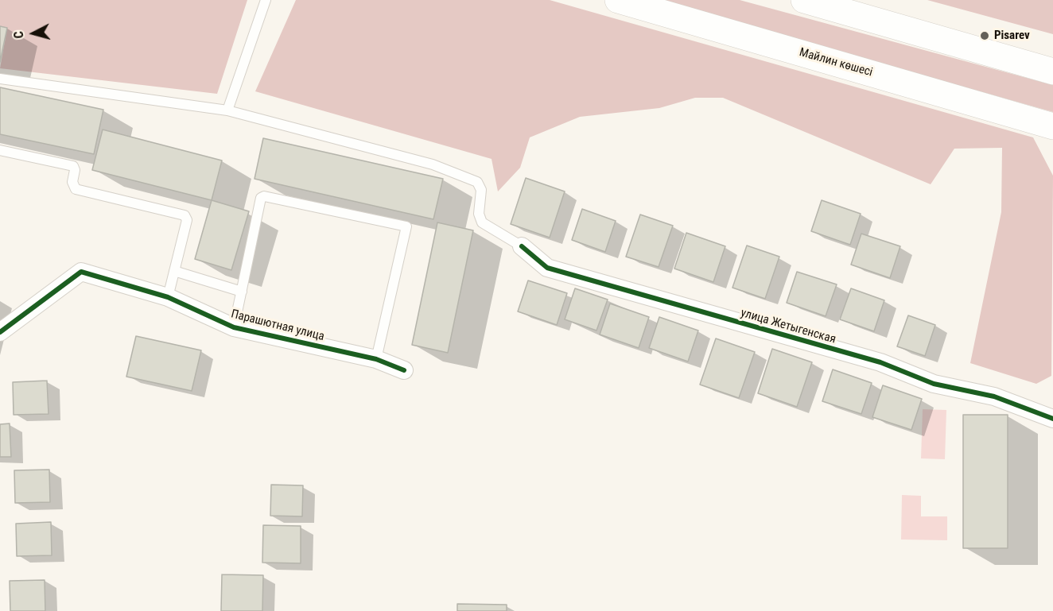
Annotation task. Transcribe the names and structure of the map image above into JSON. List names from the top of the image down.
{
  "streets": {
    "main road": ["Майлин көшесі"],
    "street": ["Парашютная улица", "улица Жетыгенская"]
  },
  "places": ["Pisarev"],
  "north": "left"
}
